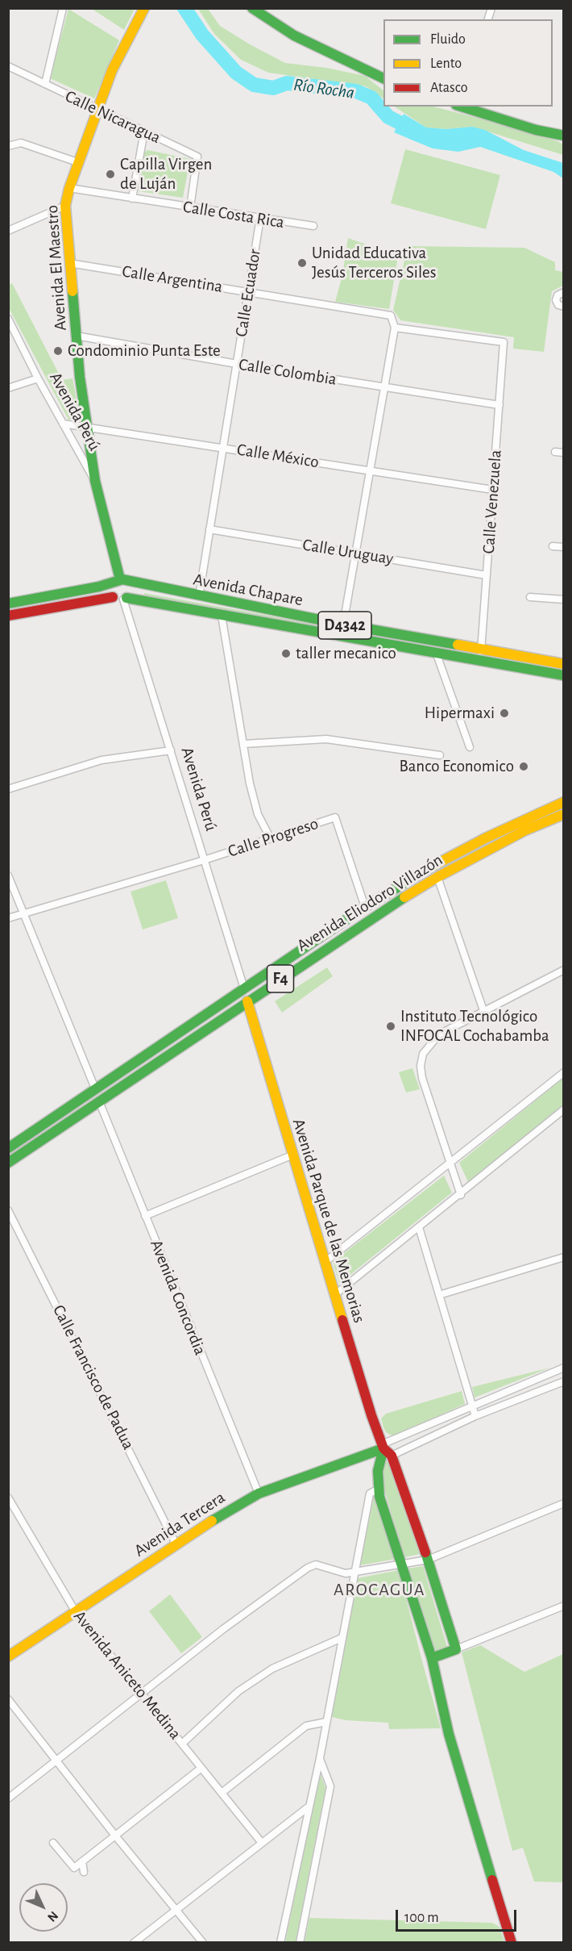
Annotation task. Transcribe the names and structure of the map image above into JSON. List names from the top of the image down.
{
  "streets": {
    "main road": [
      "Avenida El Maestro",
      "Avenida Perú",
      "Avenida Chapare",
      "D4342",
      "Avenida Eliodoro Villazón",
      "F4",
      "Avenida Parque de las Memorias",
      "Avenida Tercera"
    ],
    "street": [
      "Calle Nicaragua",
      "Calle Costa Rica",
      "Calle Argentina",
      "Calle Ecuador",
      "Calle Colombia",
      "Calle México",
      "Calle Venezuela",
      "Calle Uruguay",
      "Calle Progreso",
      "Avenida Concordia",
      "Calle Francisco de Padua",
      "Avenida Aniceto Medina"
    ]
  },
  "crossings": [
    ["Calle Nicaragua", "Calle Costa Rica"],
    ["Calle Nicaragua", "Avenida El Maestro"],
    ["Calle Costa Rica", "Avenida El Maestro"],
    ["Calle Costa Rica", "Calle Ecuador"],
    ["Avenida El Maestro", "Calle Argentina"],
    ["Avenida El Maestro", "Calle Colombia"],
    ["Avenida El Maestro", "Avenida Perú"],
    ["Avenida El Maestro", "Calle México"],
    ["Calle Argentina", "Calle Ecuador"],
    ["Calle Argentina", "Calle Venezuela"],
    ["Calle Ecuador", "Calle Colombia"],
    ["Calle Ecuador", "Calle México"],
    ["Calle Ecuador", "Calle Uruguay"],
    ["Calle Ecuador", "Avenida Chapare"],
    ["Calle Colombia", "Calle Venezuela"],
    ["Avenida Perú", "Calle México"],
    ["Avenida Perú", "Avenida Chapare"],
    ["Avenida Perú", "D4342"],
    ["Avenida Perú", "Calle Progreso"],
    ["Avenida Perú", "Avenida Eliodoro Villazón"],
    ["Calle México", "Calle Venezuela"],
    ["Calle Venezuela", "Calle Uruguay"],
    ["Calle Venezuela", "Avenida Chapare"],
    ["Avenida Chapare", "D4342"],
    ["Calle Progreso", "Avenida Eliodoro Villazón"],
    ["Avenida Eliodoro Villazón", "Avenida Parque de las Memorias"],
    ["Avenida Eliodoro Villazón", "Avenida Concordia"],
    ["Avenida Parque de las Memorias", "Avenida Tercera"],
    ["Avenida Concordia", "Avenida Tercera"],
    ["Calle Francisco de Padua", "Avenida Tercera"],
    ["Avenida Tercera", "Avenida Aniceto Medina"]
  ],
  "districts": ["AROCAGUA"],
  "water": ["Río Rocha"],
  "places": [
    "Capilla Virgen de Luján",
    "Unidad Educativa Jesús Terceros Siles",
    "Condominio Punta Este",
    "taller mecanico",
    "Hipermaxi",
    "Banco Economico",
    "Instituto Tecnológico INFOCAL Cochabamba"
  ],
  "legend": ["Fluido", "Lento", "Atasco"],
  "scale_bar": "100 m",
  "north": "bottom right"
}
